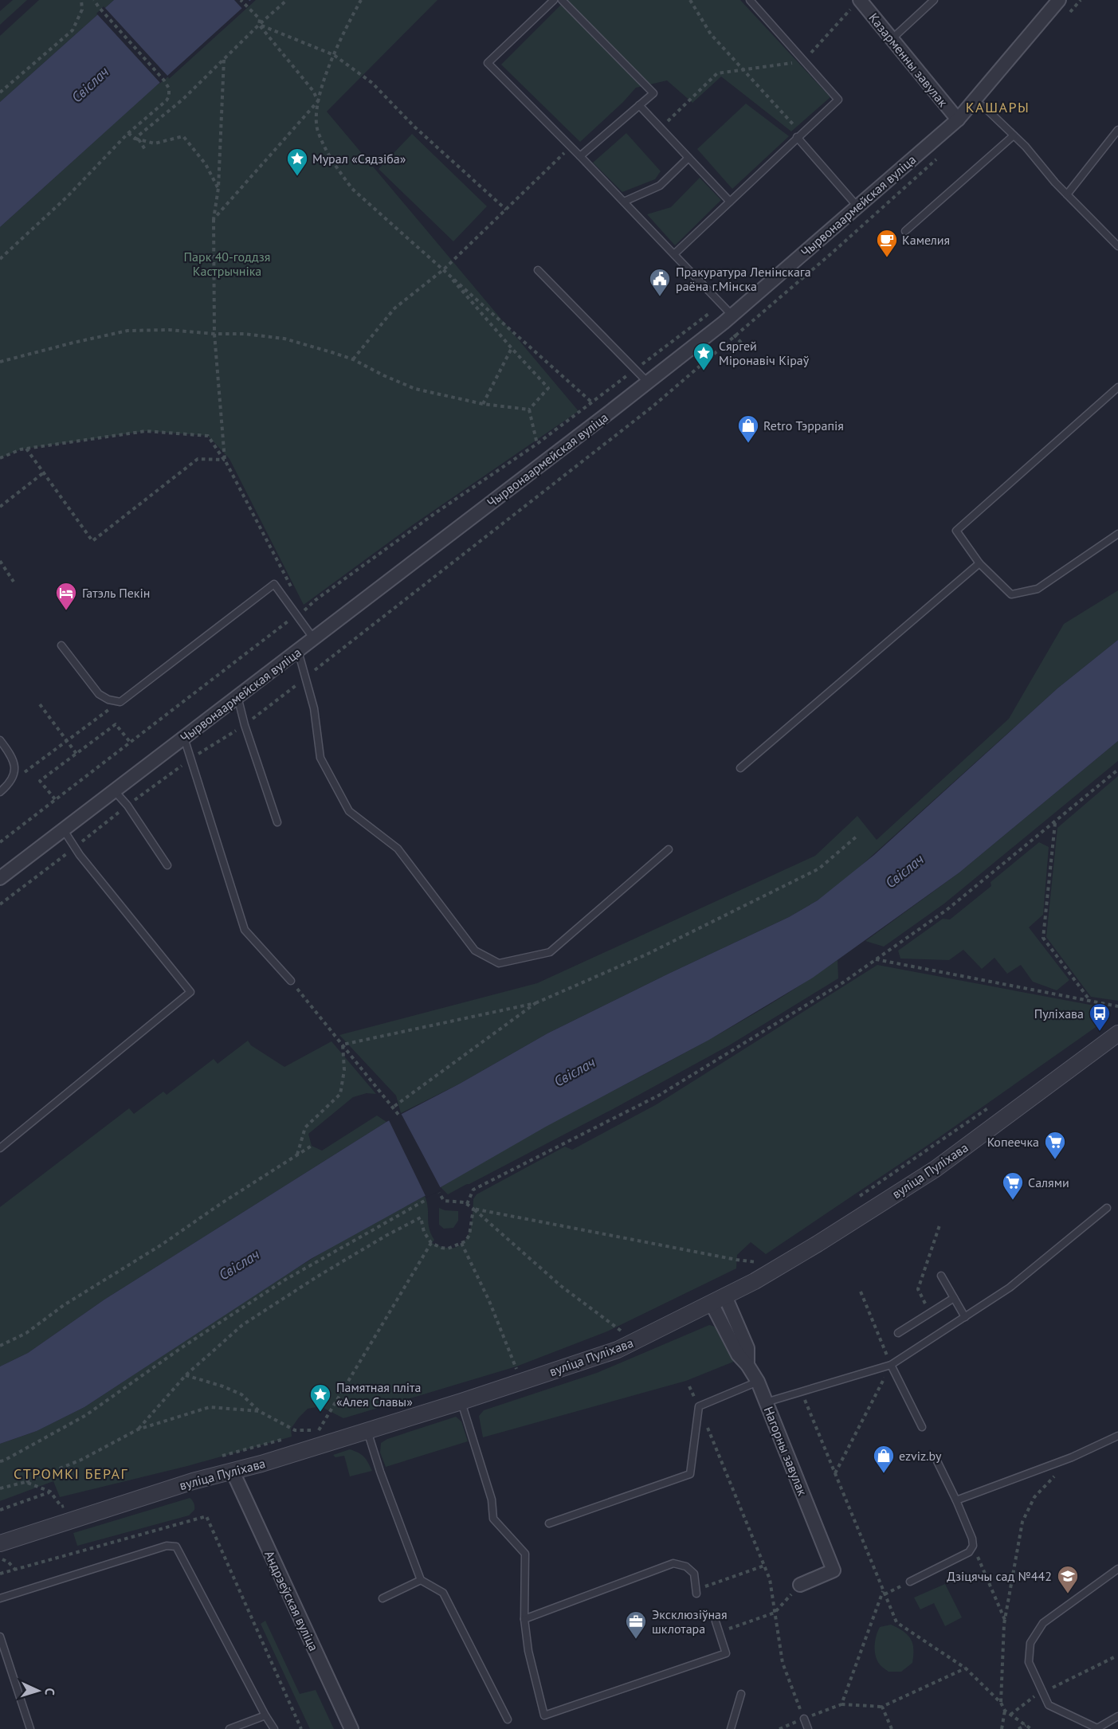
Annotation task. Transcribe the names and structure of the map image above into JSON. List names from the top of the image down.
{
  "streets": {
    "street": [
      "Казарменны завулак",
      "Чырвонаармейская вуліца",
      "вуліца Пуліхава",
      "Нагорны завулак",
      "Андрэеўская вуліца"
    ]
  },
  "crossings": [
    ["Казарменны завулак", "Чырвонаармейская вуліца"],
    ["вуліца Пуліхава", "Нагорны завулак"],
    ["вуліца Пуліхава", "Андрэеўская вуліца"]
  ],
  "districts": ["КАШАРЫ", "СТРОМКІ БЕРАГ"],
  "water": ["Свіслач"],
  "parks": ["Парк 40-годдзя Кастрычніка"],
  "places": {
    "place": ["Мурал «Сядзіба»", "Сяргей Міронавіч Кіраў", "Памятная пліта «Алея Славы»"],
    "cafe": ["Камелия"],
    "public building": ["Пракуратура Ленінскага раёна г.Мінска"],
    "shop": ["Retro Тэррапія", "ezviz.by"],
    "hotel": ["Гатэль Пекін"],
    "bus stop": ["Пуліхава"],
    "supermarket": ["Копеечка", "Салями"],
    "school or university": ["Дзіцячы сад №442"],
    "office": ["Эксклюзіўная шклотара"]
  },
  "north": "right"
}
